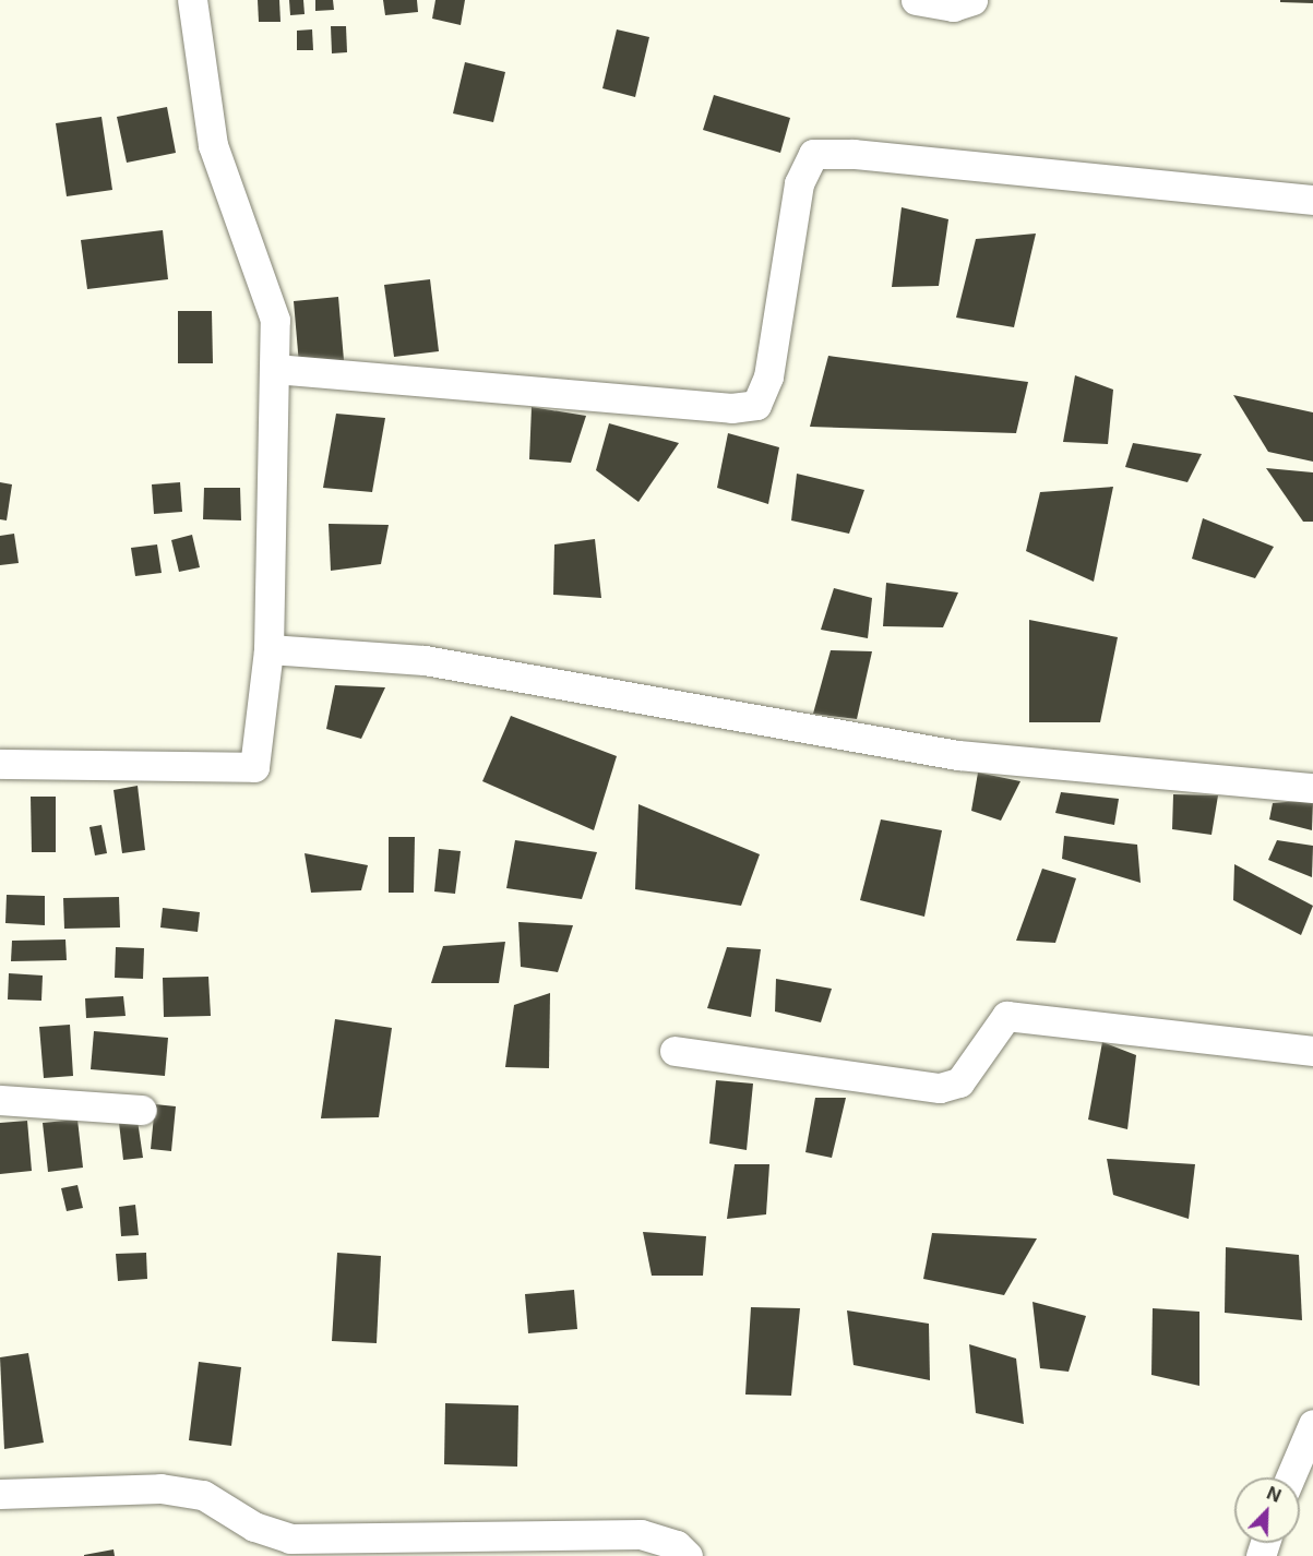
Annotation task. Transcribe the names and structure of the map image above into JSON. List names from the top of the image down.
{
  "north": "top right"
}
